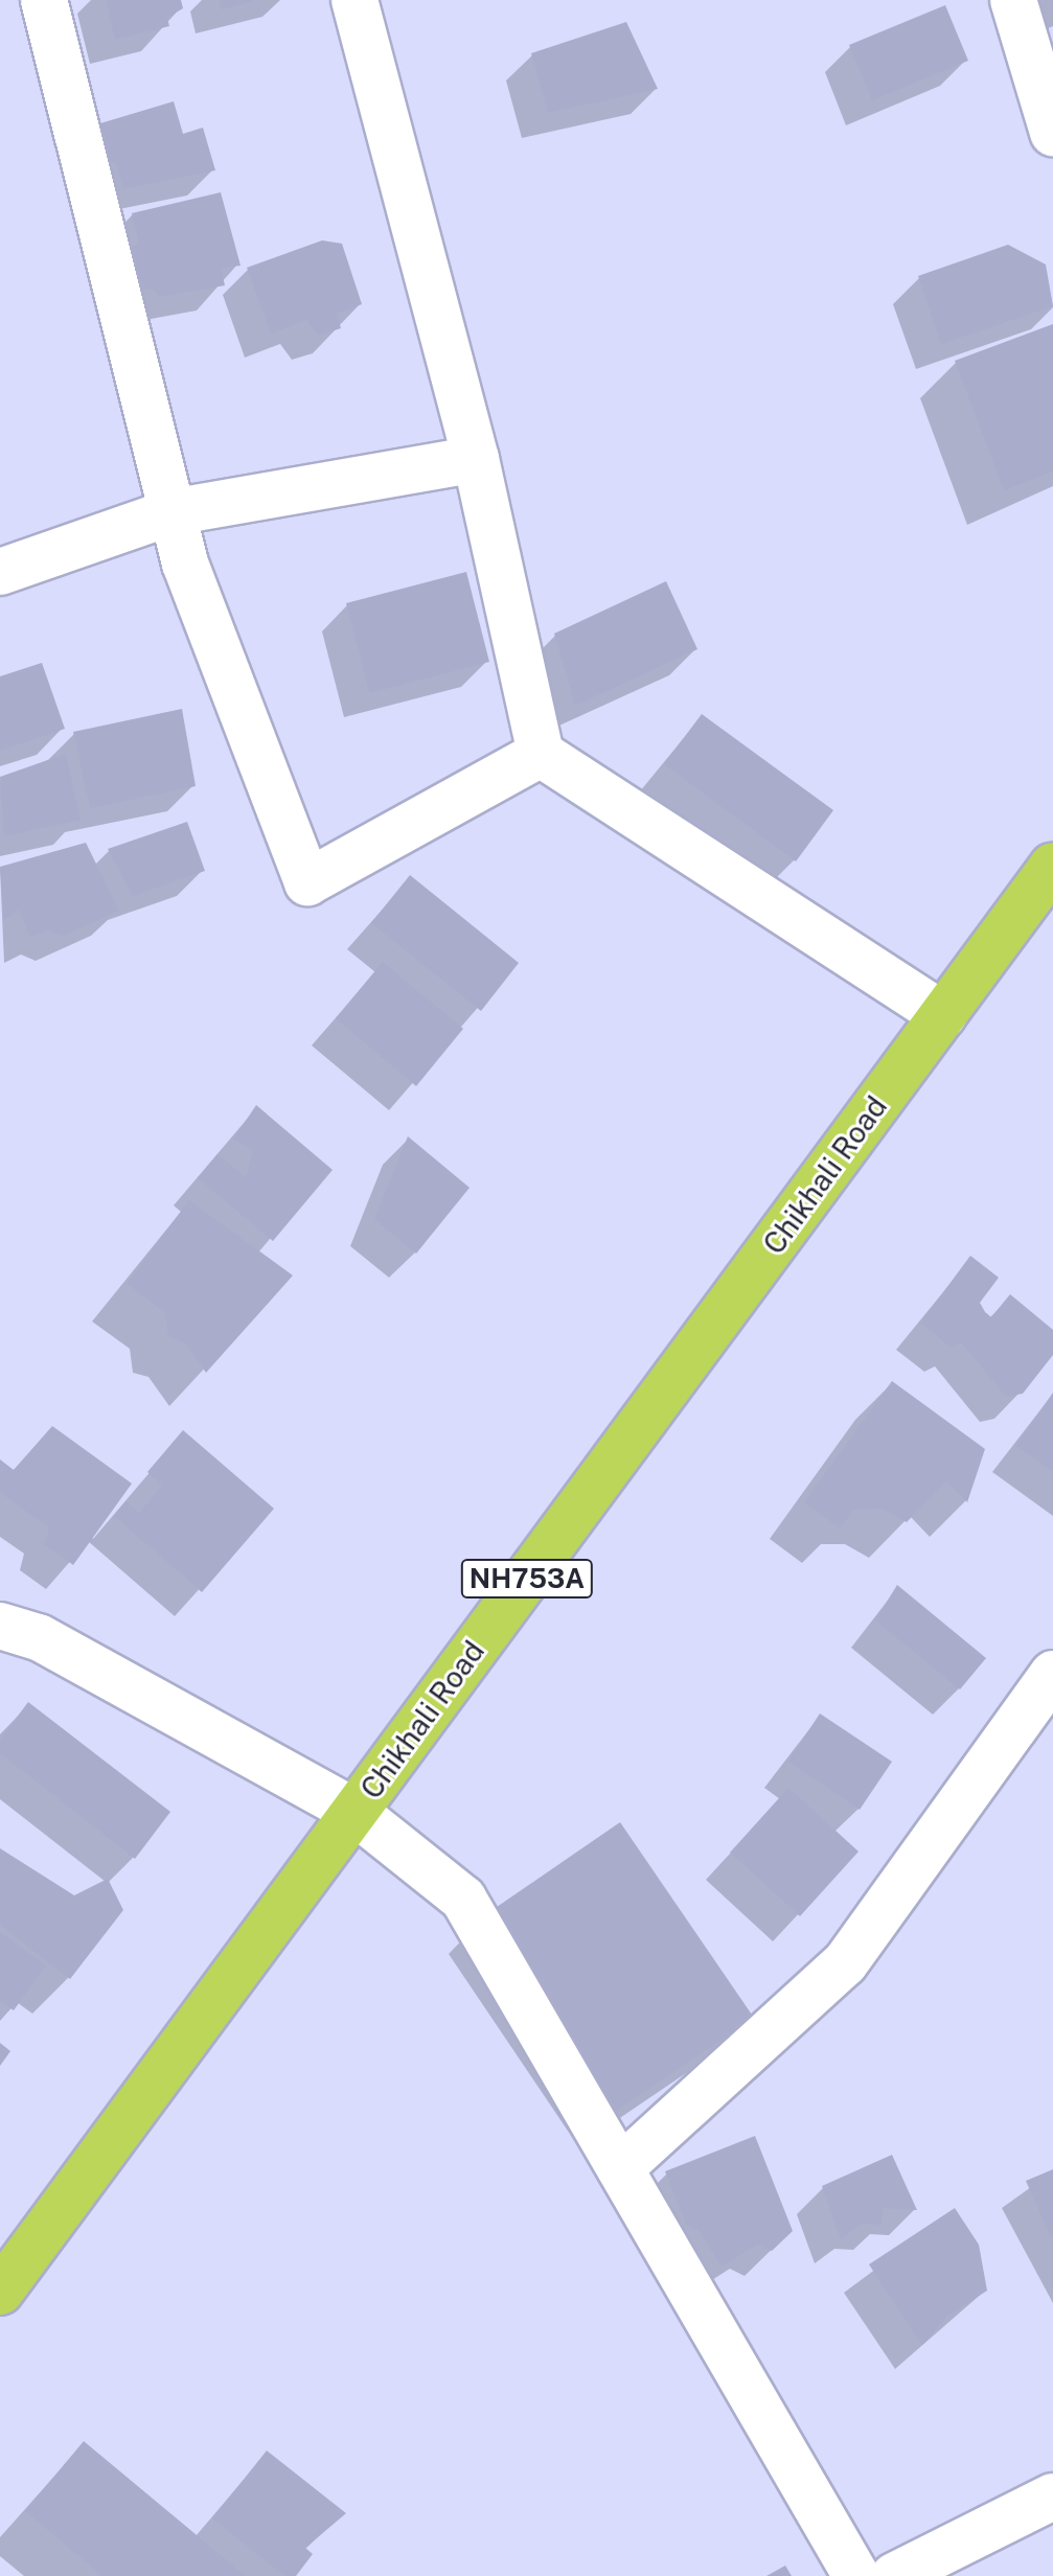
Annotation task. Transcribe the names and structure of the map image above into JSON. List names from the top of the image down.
{
  "streets": {
    "highway": ["Chikhali Road", "NH753A"]
  }
}
